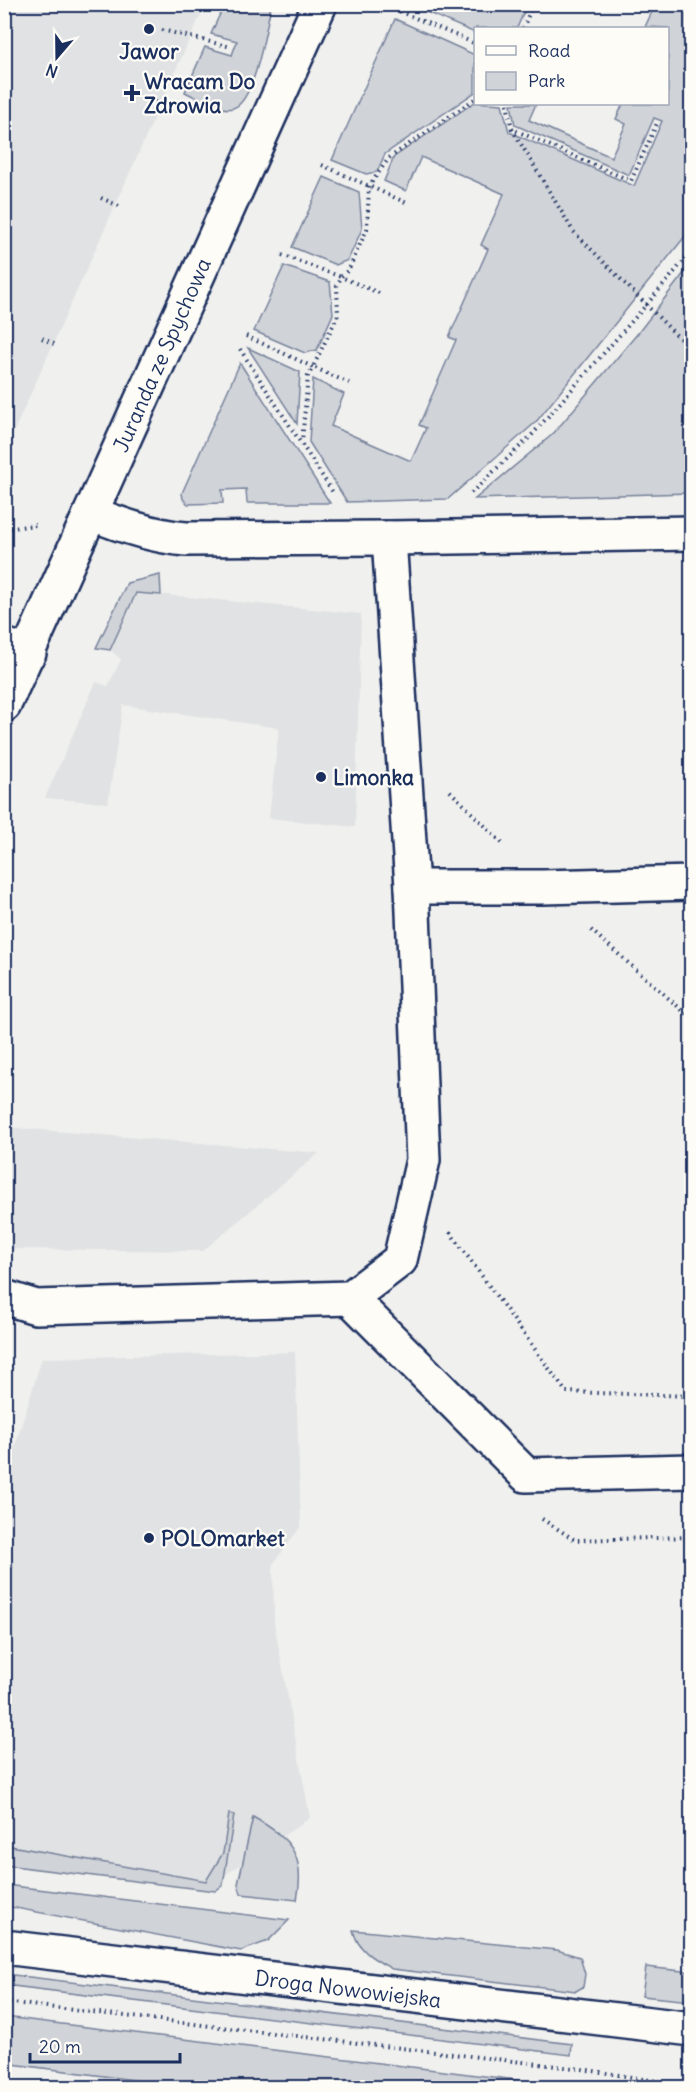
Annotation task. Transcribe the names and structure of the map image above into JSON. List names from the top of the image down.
{
  "streets": {
    "street": ["Juranda ze Spychowa", "Droga Nowowiejska"]
  },
  "places": {
    "other": ["Jawor", "Limonka", "POLOmarket"],
    "health": ["Wracam Do Zdrowia"]
  },
  "legend": ["Road", "Park"],
  "scale_bar": "20 m",
  "north": "bottom"
}
